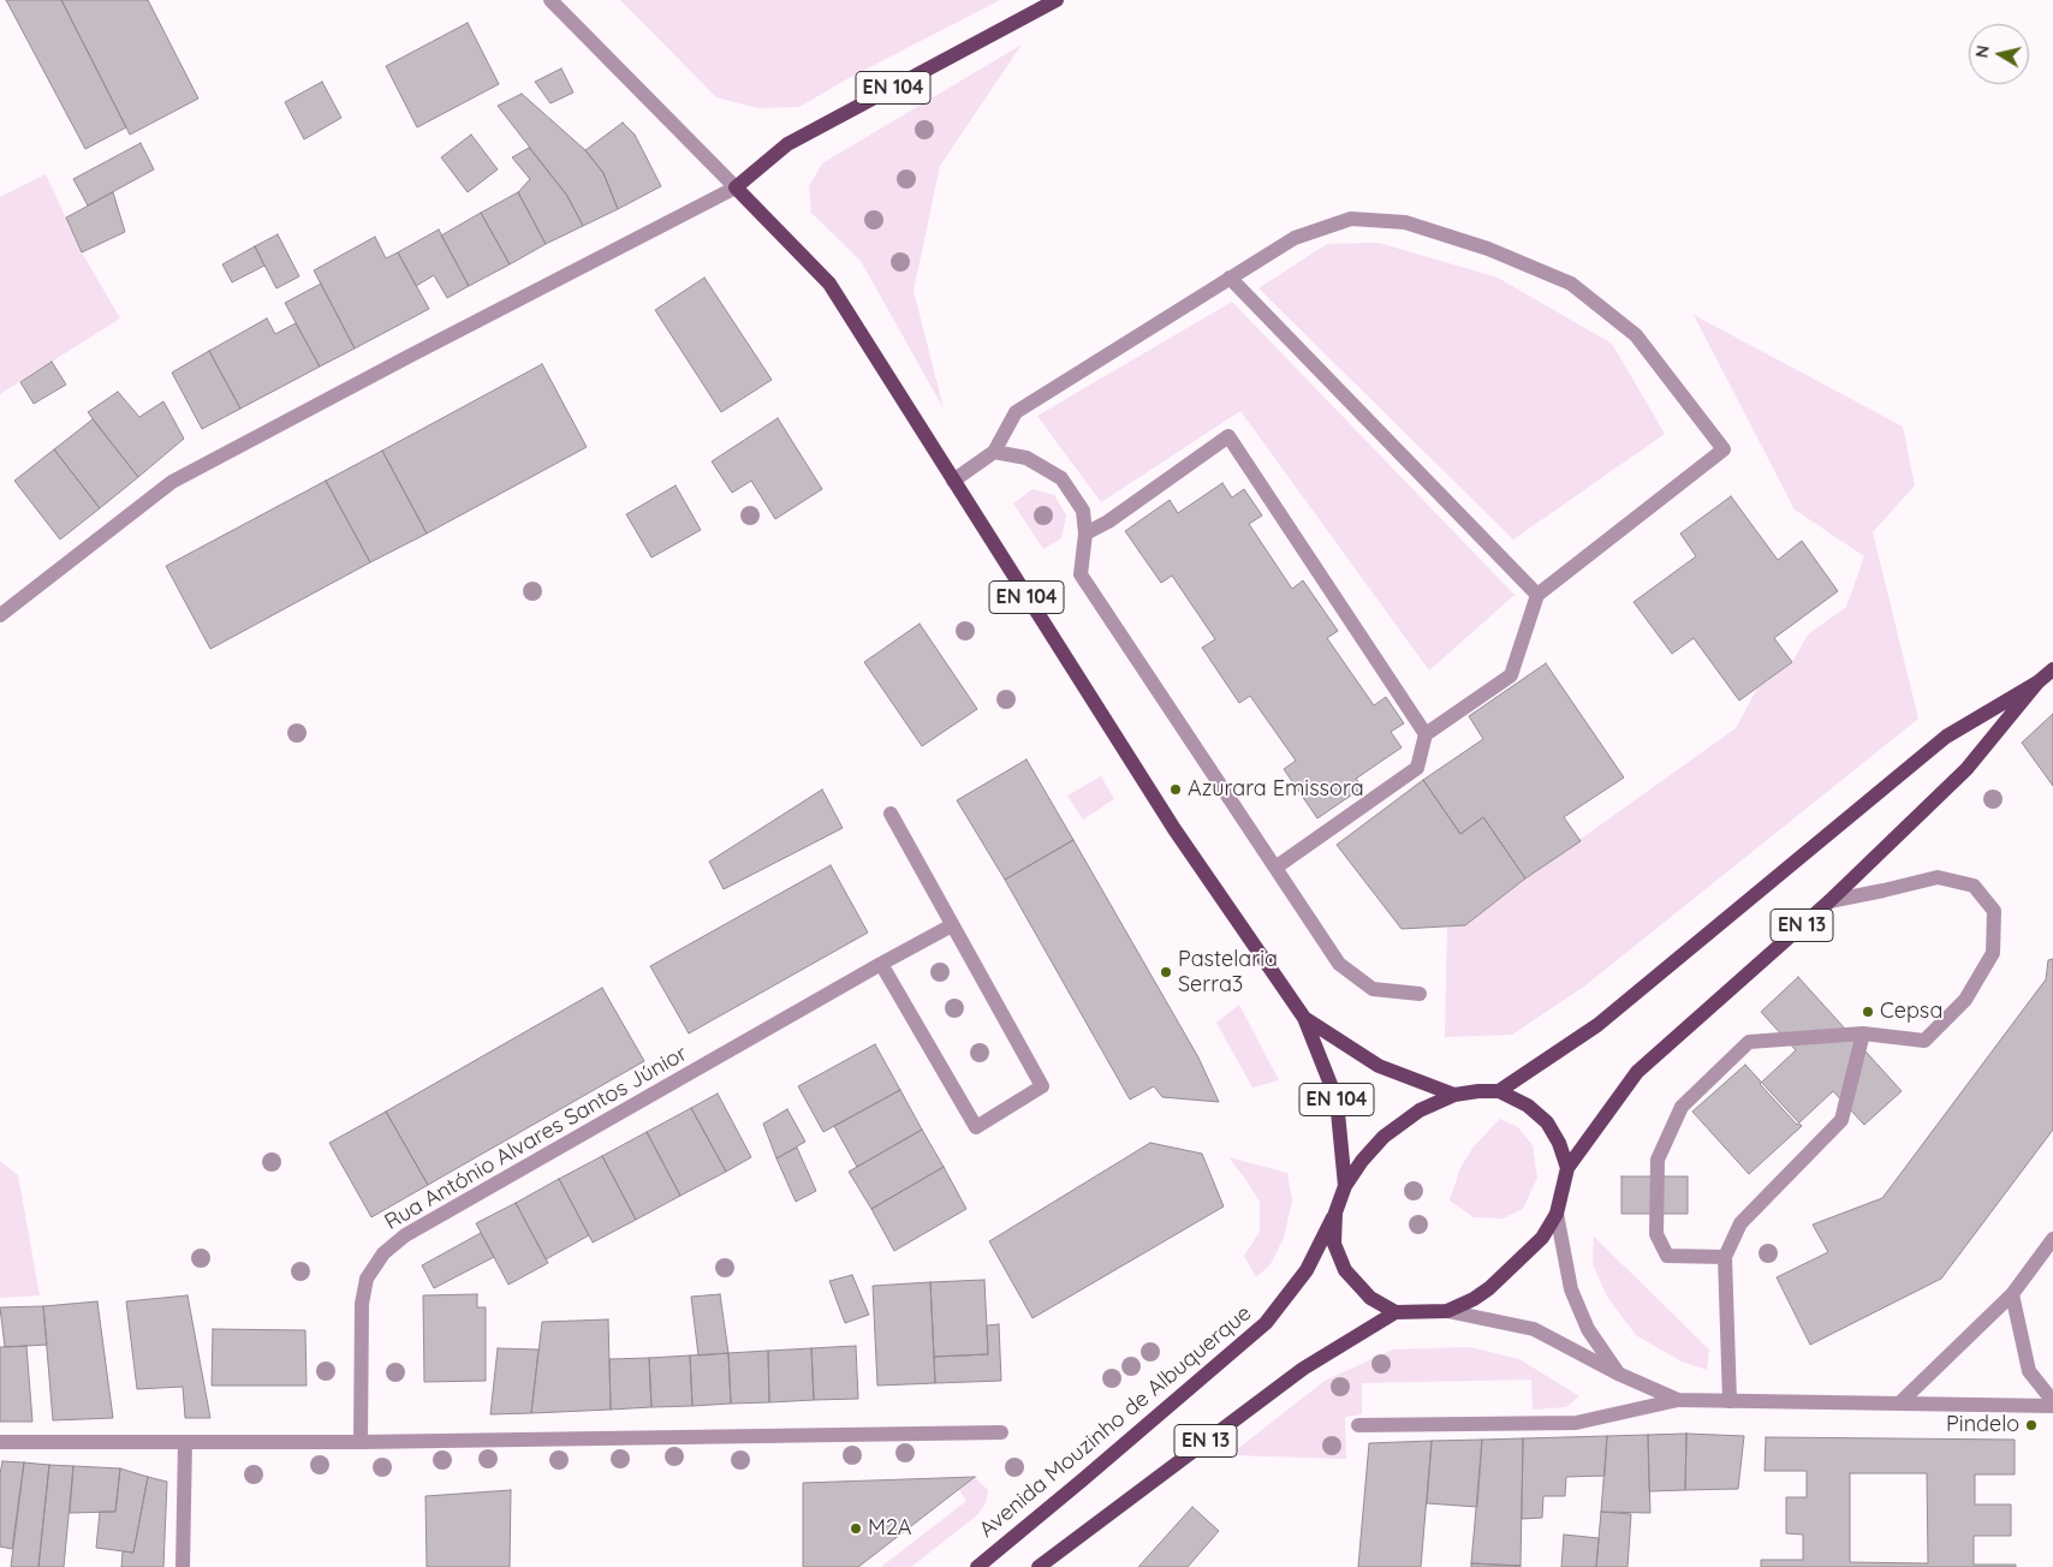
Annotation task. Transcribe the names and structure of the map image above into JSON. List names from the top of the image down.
{
  "streets": {
    "main road": ["EN 104", "EN 13", "Avenida Mouzinho de Albuquerque"],
    "street": ["Rua António Alvares Santos Júnior"]
  },
  "crossings": [
    ["EN 104", "EN 13"],
    ["EN 13", "Avenida Mouzinho de Albuquerque"]
  ],
  "places": [
    "Azurara Emissora",
    "Pastelaria Serra3",
    "Cepsa",
    "Pindelo",
    "M2A"
  ],
  "north": "left"
}
